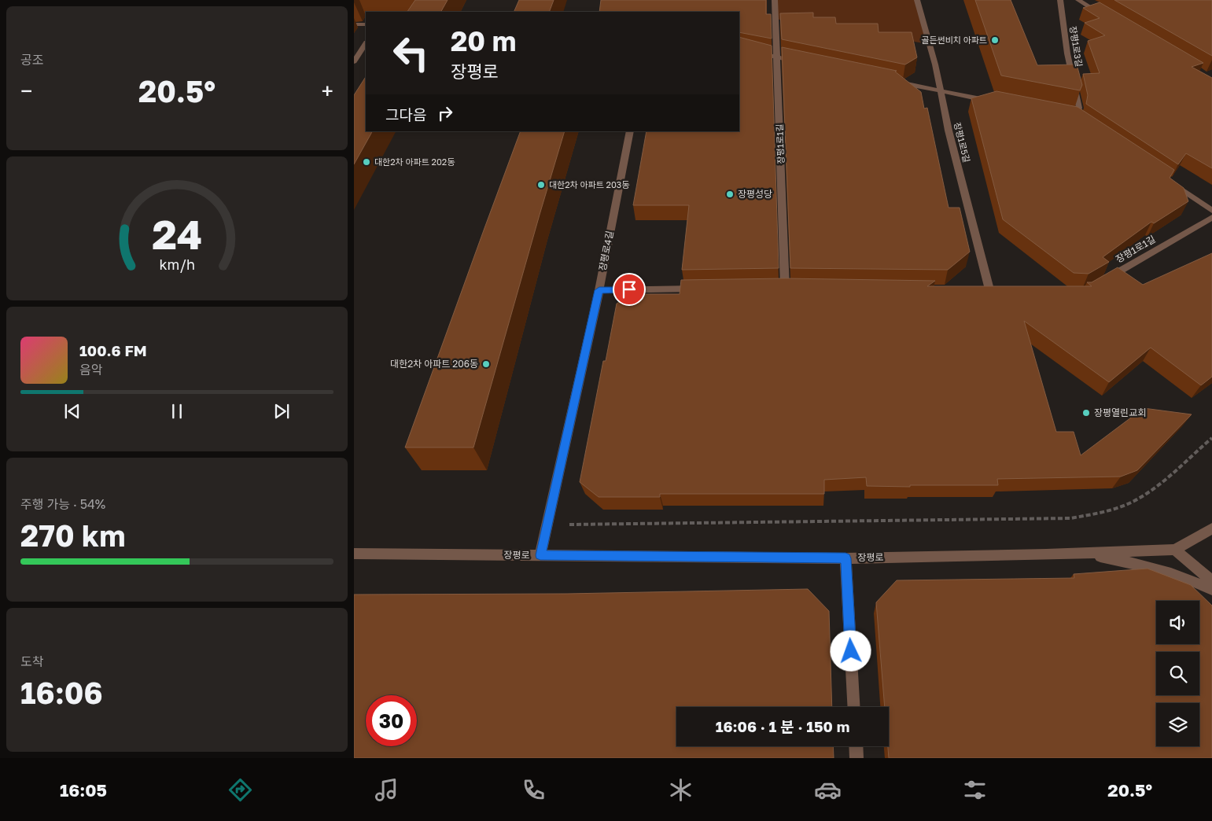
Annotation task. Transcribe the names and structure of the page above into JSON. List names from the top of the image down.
{
  "streets": {
    "street": [
      "장평1로3길",
      "장평1로5길",
      "장평1로1길",
      "장평로4길",
      "장평로"
    ]
  },
  "crossings": [
    ["장평로4길", "장평로"]
  ],
  "places": [
    "골든썬비치 아파트",
    "대한2차 아파트 202동",
    "대한2차 아파트 203동",
    "장평성당",
    "대한2차 아파트 206동",
    "장평열린교회"
  ],
  "page": {
    "tile": [
      "공조",
      ["주행 가능 · 54%", "270 km"],
      ["도착", "16:06"]
    ],
    "turn": ["20 m", "장평로"],
    "heat": ["−", "20.5°", "+"],
    "then": "그다음",
    "song": ["100.6 FM", "음악"],
    "limit": "30",
    "trip": "16:06 · 1 분 · 150 m",
    "tabs": ["16:05", "20.5°"],
    "gauge": ["24", "km/h"]
  }
}
